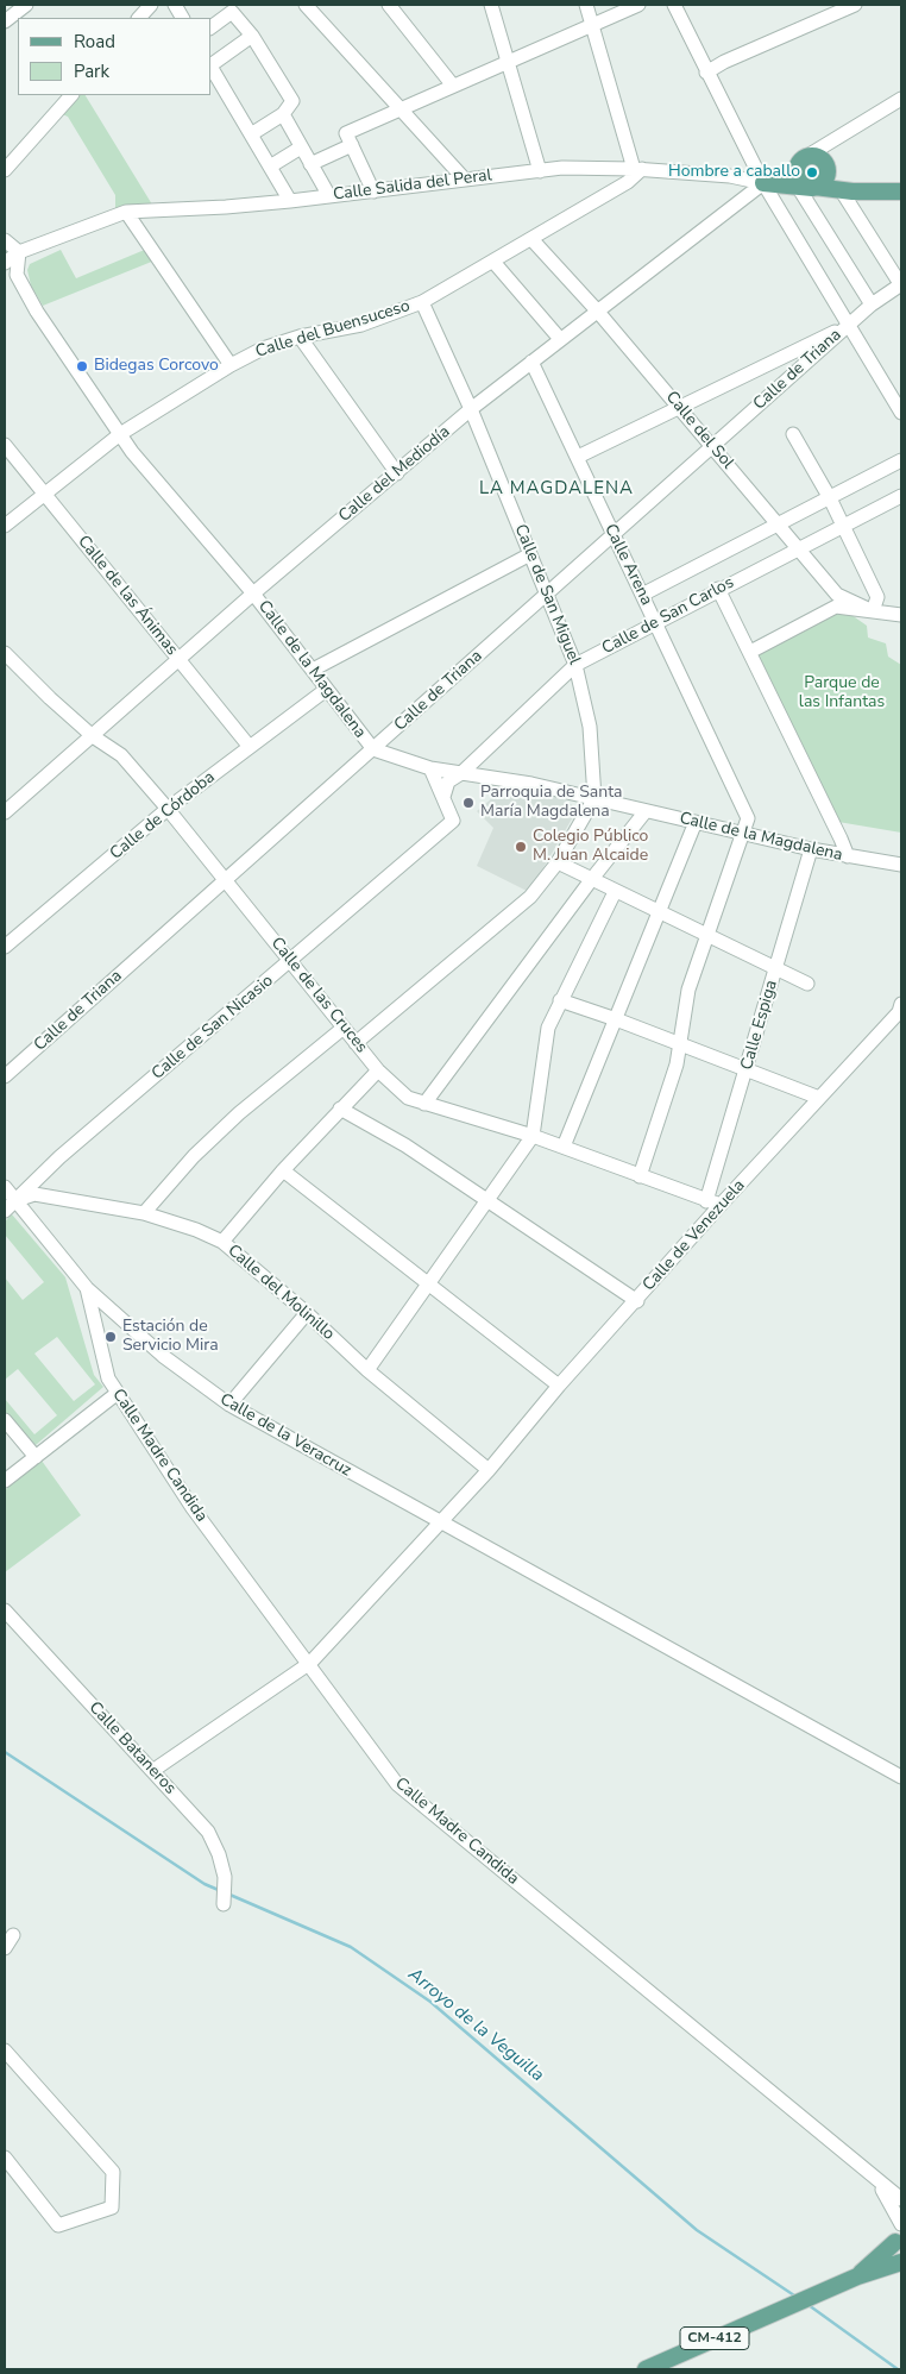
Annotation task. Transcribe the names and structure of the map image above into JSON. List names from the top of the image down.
{
  "streets": {
    "main road": ["Calle Salida del Peral", "Calle del Mediodía", "CM-412"],
    "street": [
      "Calle del Buensuceso",
      "Calle de Triana",
      "Calle del Sol",
      "Calle Arena",
      "Calle de San Miguel",
      "Calle de las Ánimas",
      "Calle de San Carlos",
      "Calle de la Magdalena",
      "Calle de Córdoba",
      "Calle de las Cruces",
      "Calle Espiga",
      "Calle de San Nicasio",
      "Calle de Venezuela",
      "Calle del Molinillo",
      "Calle de la Veracruz",
      "Calle Madre Candida",
      "Calle Bataneros"
    ]
  },
  "crossings": [
    ["Calle Salida del Peral", "Calle del Buensuceso"],
    ["Calle Salida del Peral", "Calle del Mediodía"],
    ["Calle Salida del Peral", "Calle de la Magdalena"],
    ["Calle del Buensuceso", "Calle del Sol"],
    ["Calle del Buensuceso", "Calle de San Miguel"],
    ["Calle del Buensuceso", "Calle de las Ánimas"],
    ["Calle del Buensuceso", "Calle de la Magdalena"],
    ["Calle de Triana", "Calle del Sol"],
    ["Calle de Triana", "Calle Arena"],
    ["Calle de Triana", "Calle de San Miguel"],
    ["Calle de Triana", "Calle de la Magdalena"],
    ["Calle de Triana", "Calle de las Cruces"],
    ["Calle del Sol", "Calle del Mediodía"],
    ["Calle del Sol", "Calle de San Carlos"],
    ["Calle del Mediodía", "Calle Arena"],
    ["Calle del Mediodía", "Calle de San Miguel"],
    ["Calle del Mediodía", "Calle de las Ánimas"],
    ["Calle del Mediodía", "Calle de la Magdalena"],
    ["Calle del Mediodía", "Calle de las Cruces"],
    ["Calle Arena", "Calle de San Carlos"],
    ["Calle Arena", "Calle de la Magdalena"],
    ["Calle de San Miguel", "Calle de San Carlos"],
    ["Calle de San Miguel", "Calle de la Magdalena"],
    ["Calle de las Ánimas", "Calle de Córdoba"],
    ["Calle de San Carlos", "Calle de la Magdalena"],
    ["Calle de San Carlos", "Calle de San Nicasio"],
    ["Calle de la Magdalena", "Calle de Córdoba"],
    ["Calle de la Magdalena", "Calle Espiga"],
    ["Calle de Córdoba", "Calle de las Cruces"],
    ["Calle de las Cruces", "Calle Espiga"],
    ["Calle de las Cruces", "Calle de San Nicasio"],
    ["Calle de las Cruces", "Calle de Venezuela"],
    ["Calle de San Nicasio", "Calle del Molinillo"],
    ["Calle de Venezuela", "Calle del Molinillo"],
    ["Calle de Venezuela", "Calle de la Veracruz"],
    ["Calle de Venezuela", "Calle Madre Candida"],
    ["Calle de Venezuela", "Calle Bataneros"],
    ["Calle de la Veracruz", "Calle Madre Candida"],
    ["Calle Madre Candida", "CM-412"]
  ],
  "districts": ["LA MAGDALENA"],
  "water": ["Arroyo de la Veguilla"],
  "parks": ["Parque de las Infantas"],
  "places": [
    "Hombre a caballo",
    "Bidegas Corcovo",
    "Parroquia de Santa María Magdalena",
    "Colegio Público M. Juan Alcaide",
    "Estación de Servicio Mira"
  ],
  "legend": ["Road", "Park"]
}
